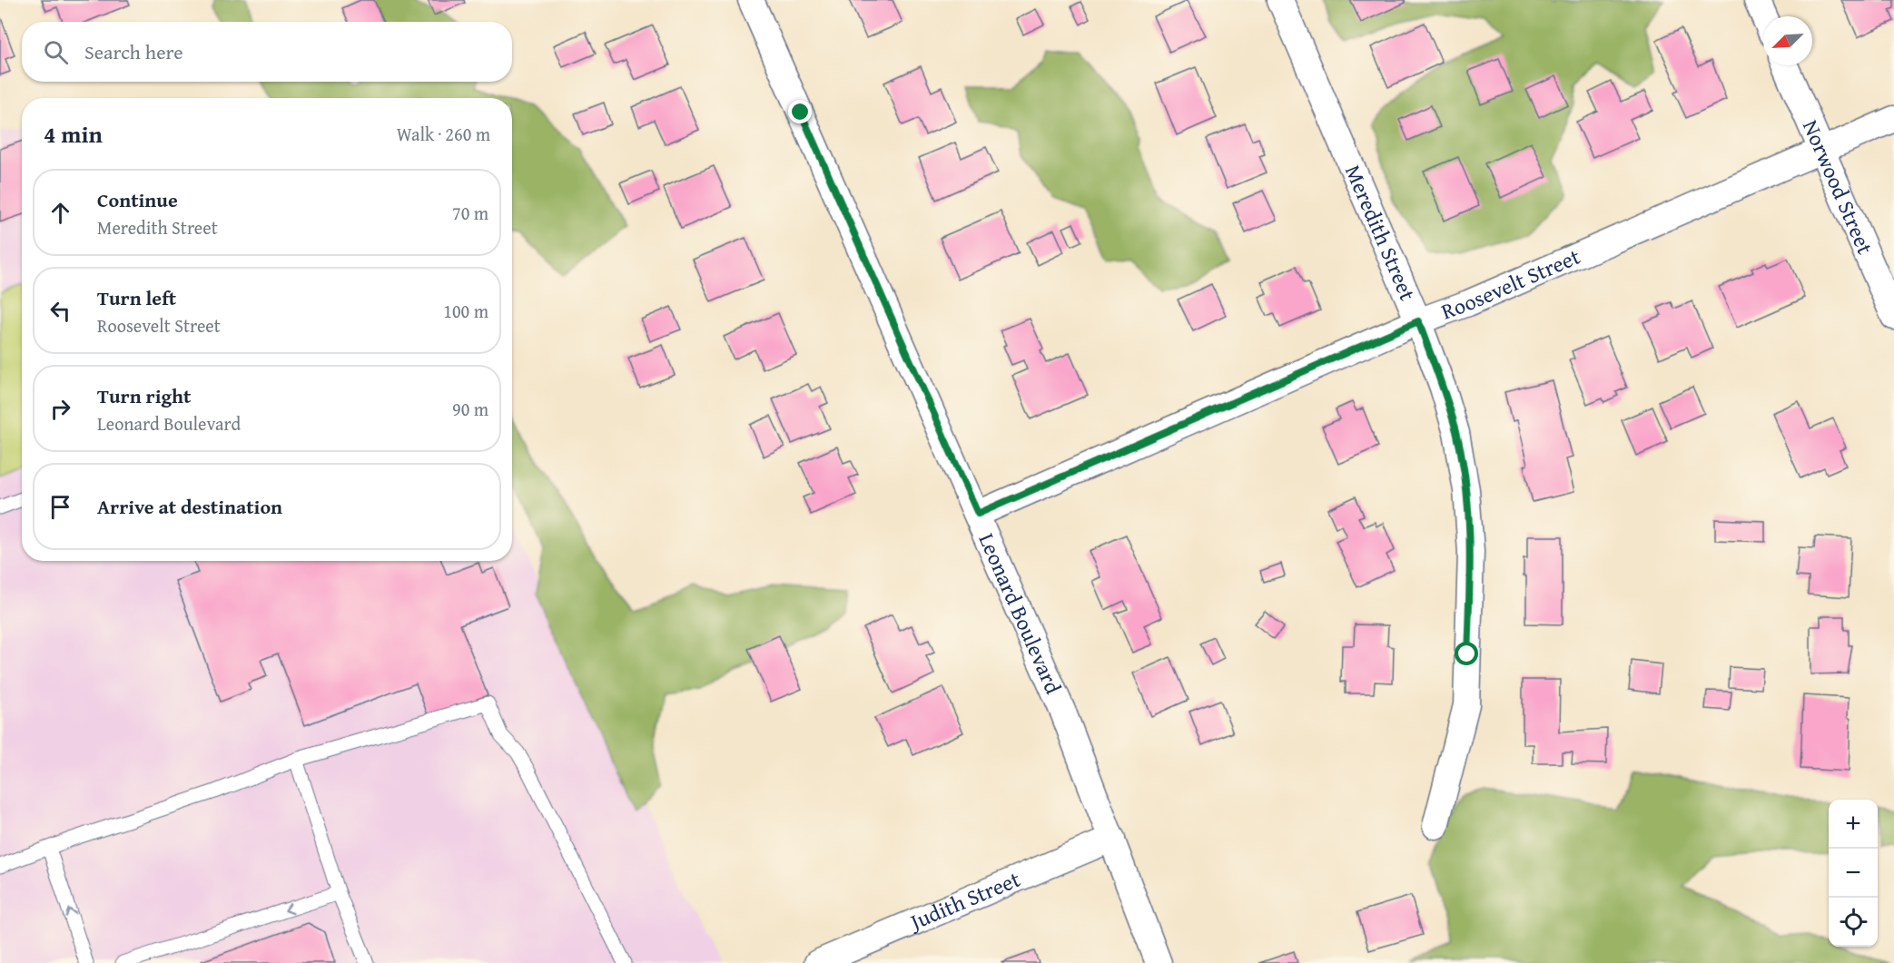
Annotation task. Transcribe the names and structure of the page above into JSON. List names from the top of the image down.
{
  "streets": {
    "street": [
      "Norwood Street",
      "Meredith Street",
      "Roosevelt Street",
      "Leonard Boulevard",
      "Judith Street"
    ]
  },
  "crossings": [
    ["Norwood Street", "Roosevelt Street"],
    ["Meredith Street", "Roosevelt Street"],
    ["Roosevelt Street", "Leonard Boulevard"],
    ["Leonard Boulevard", "Judith Street"]
  ],
  "north": "bottom left",
  "page": {
    "search": "Search here",
    "heading": ["4 min", "Walk · 260 m"],
    "list": [
      ["Continue", "Meredith Street", "70 m"],
      ["Turn left", "Roosevelt Street", "100 m"],
      ["Turn right", "Leonard Boulevard", "90 m"],
      "Arrive at destination"
    ],
    "map_buttons": ["+", "−"]
  }
}
